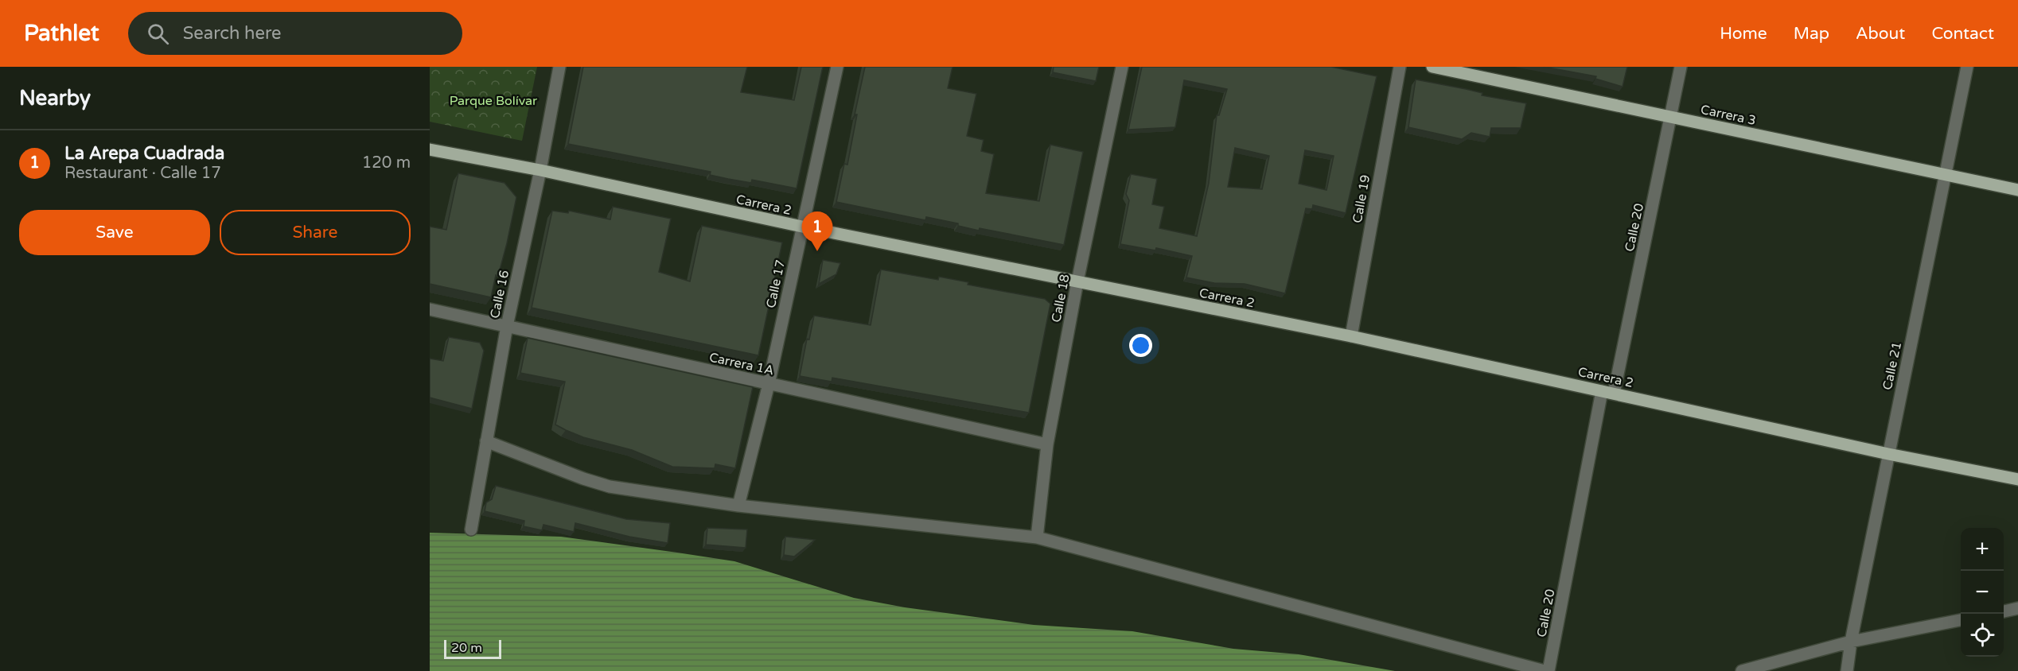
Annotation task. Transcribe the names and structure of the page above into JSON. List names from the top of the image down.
{
  "streets": {
    "main road": ["Carrera 3", "Carrera 2"],
    "street": [
      "Calle 19",
      "Calle 20",
      "Calle 17",
      "Calle 16",
      "Calle 18",
      "Carrera 1A",
      "Calle 21"
    ]
  },
  "crossings": [
    ["Carrera 3", "Calle 20"],
    ["Carrera 3", "Calle 21"],
    ["Calle 19", "Carrera 2"],
    ["Carrera 2", "Calle 20"],
    ["Carrera 2", "Calle 17"],
    ["Carrera 2", "Calle 16"],
    ["Carrera 2", "Calle 18"],
    ["Carrera 2", "Calle 21"],
    ["Calle 17", "Carrera 1A"],
    ["Calle 16", "Carrera 1A"],
    ["Calle 18", "Carrera 1A"]
  ],
  "parks": ["Parque Bolívar"],
  "scale_bar": "20 m",
  "page": {
    "header": "Pathlet",
    "search": "Search here",
    "nav": [
      "Home",
      "Map",
      "About",
      "Contact"
    ],
    "heading": "Nearby",
    "list": [
      {
        "mark": "1",
        "name": "La Arepa Cuadrada",
        "note": "Restaurant · Calle 17",
        "value": "120 m"
      }
    ],
    "buttons": ["Save", "Share"],
    "pins": "1",
    "map_buttons": ["+", "−"],
    "scale": "20 m"
  }
}
